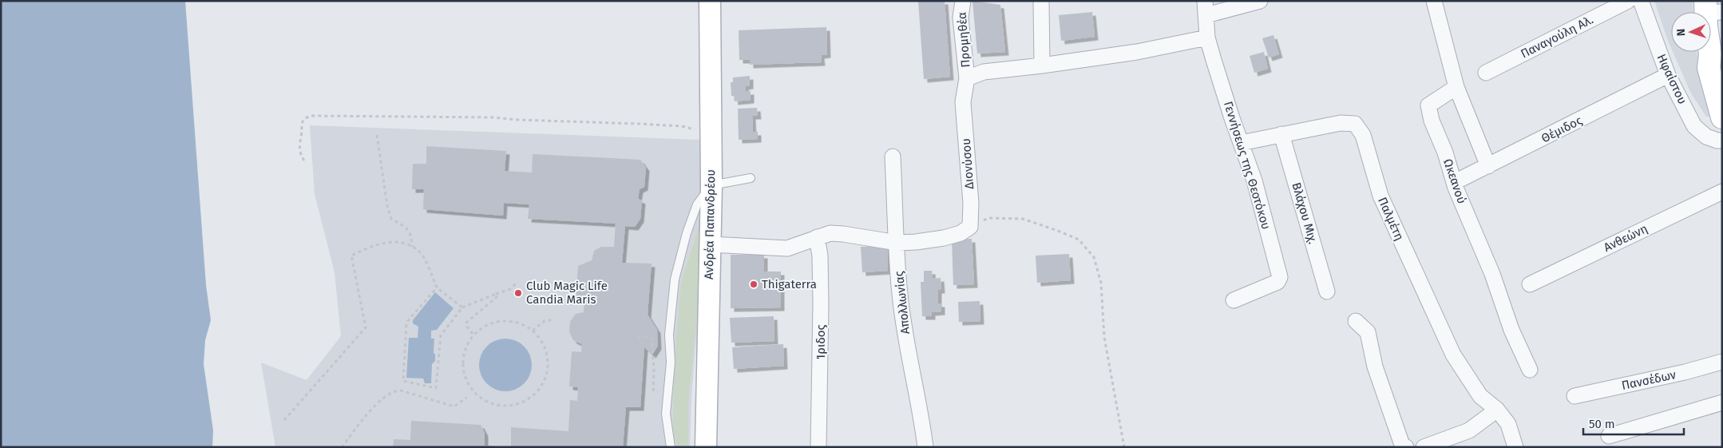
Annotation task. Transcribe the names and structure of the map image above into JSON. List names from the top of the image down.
{
  "streets": {
    "main road": ["Ανδρέα Παπανδρέου"],
    "street": [
      "Παναγούλη Αλ.",
      "Προμηθέα",
      "Ηφαίστου",
      "Θέμιδος",
      "Διονύσου",
      "Γεννήσεως της Θεοτόκου",
      "Ωκεανού",
      "Βλάχου Μιχ.",
      "Παλμέτη",
      "Ανθεώνη",
      "Απολλωνίας",
      "Ίριδος",
      "Πανσέδων"
    ]
  },
  "crossings": [
    ["Προμηθέα", "Διονύσου"],
    ["Ηφαίστου", "Θέμιδος"],
    ["Θέμιδος", "Ωκεανού"],
    ["Γεννήσεως της Θεοτόκου", "Παλμέτη"],
    ["Βλάχου Μιχ.", "Παλμέτη"]
  ],
  "places": ["Thigaterra", "Club Magic Life Candia Maris"],
  "scale_bar": "50 m",
  "north": "left"
}
